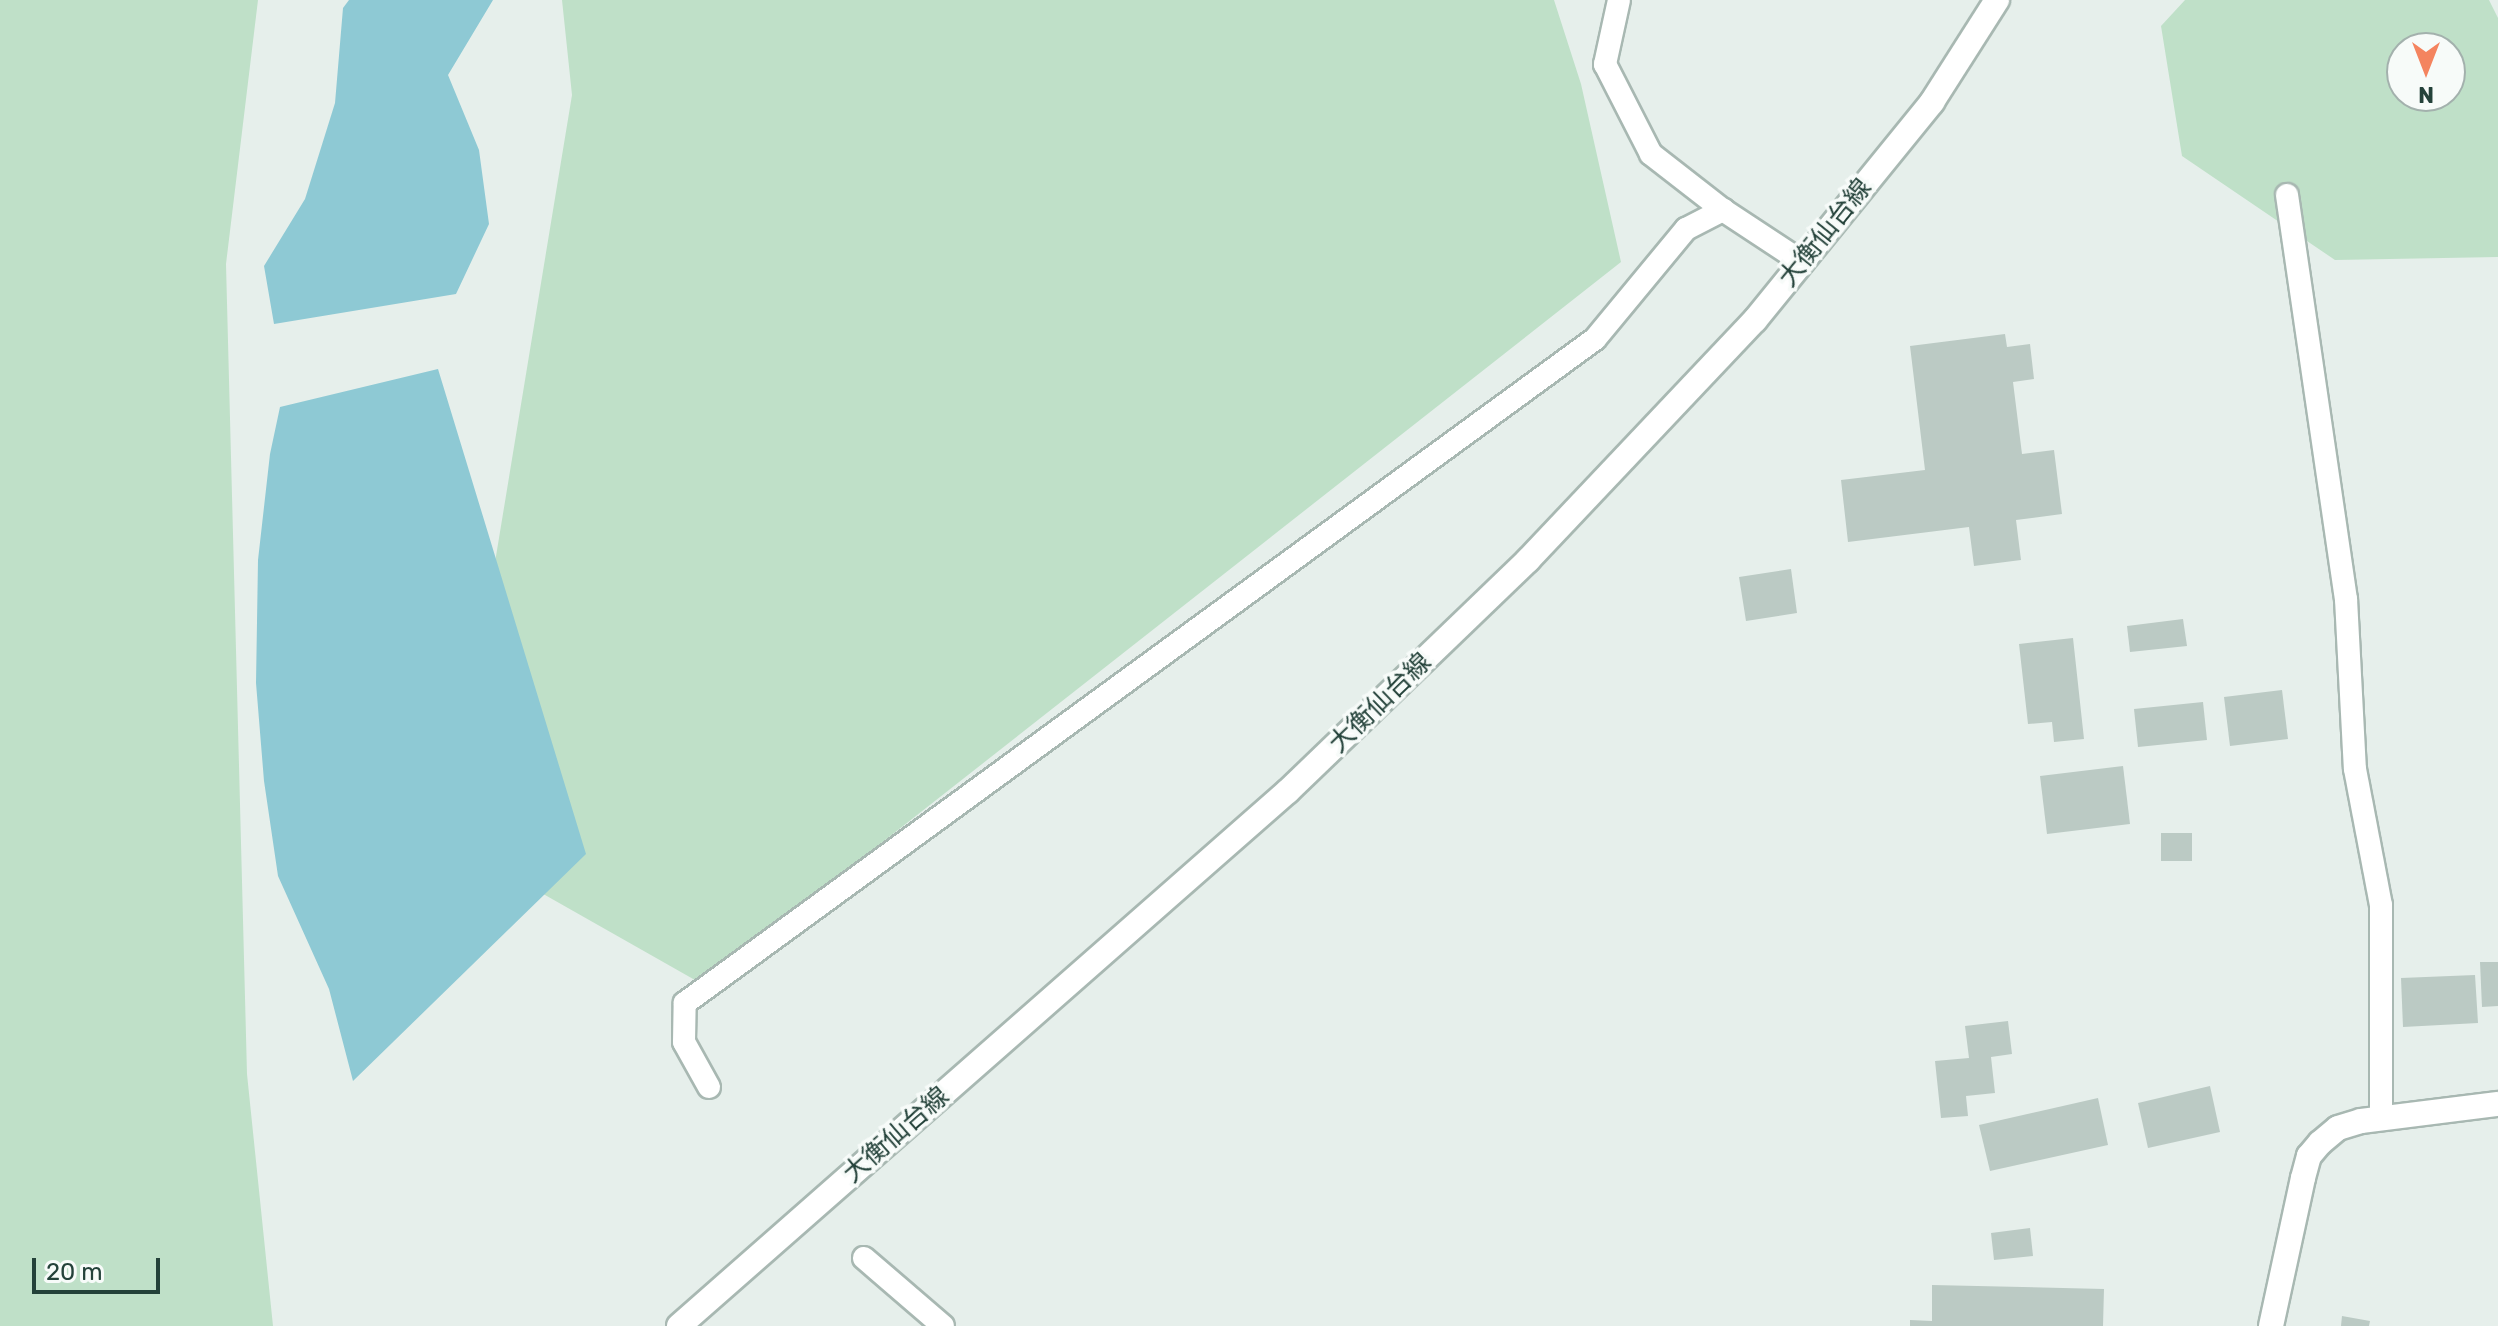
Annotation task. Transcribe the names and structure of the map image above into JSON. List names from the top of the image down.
{
  "streets": {
    "main road": ["大衡仙台線"]
  },
  "scale_bar": "20 m",
  "north": "bottom"
}
